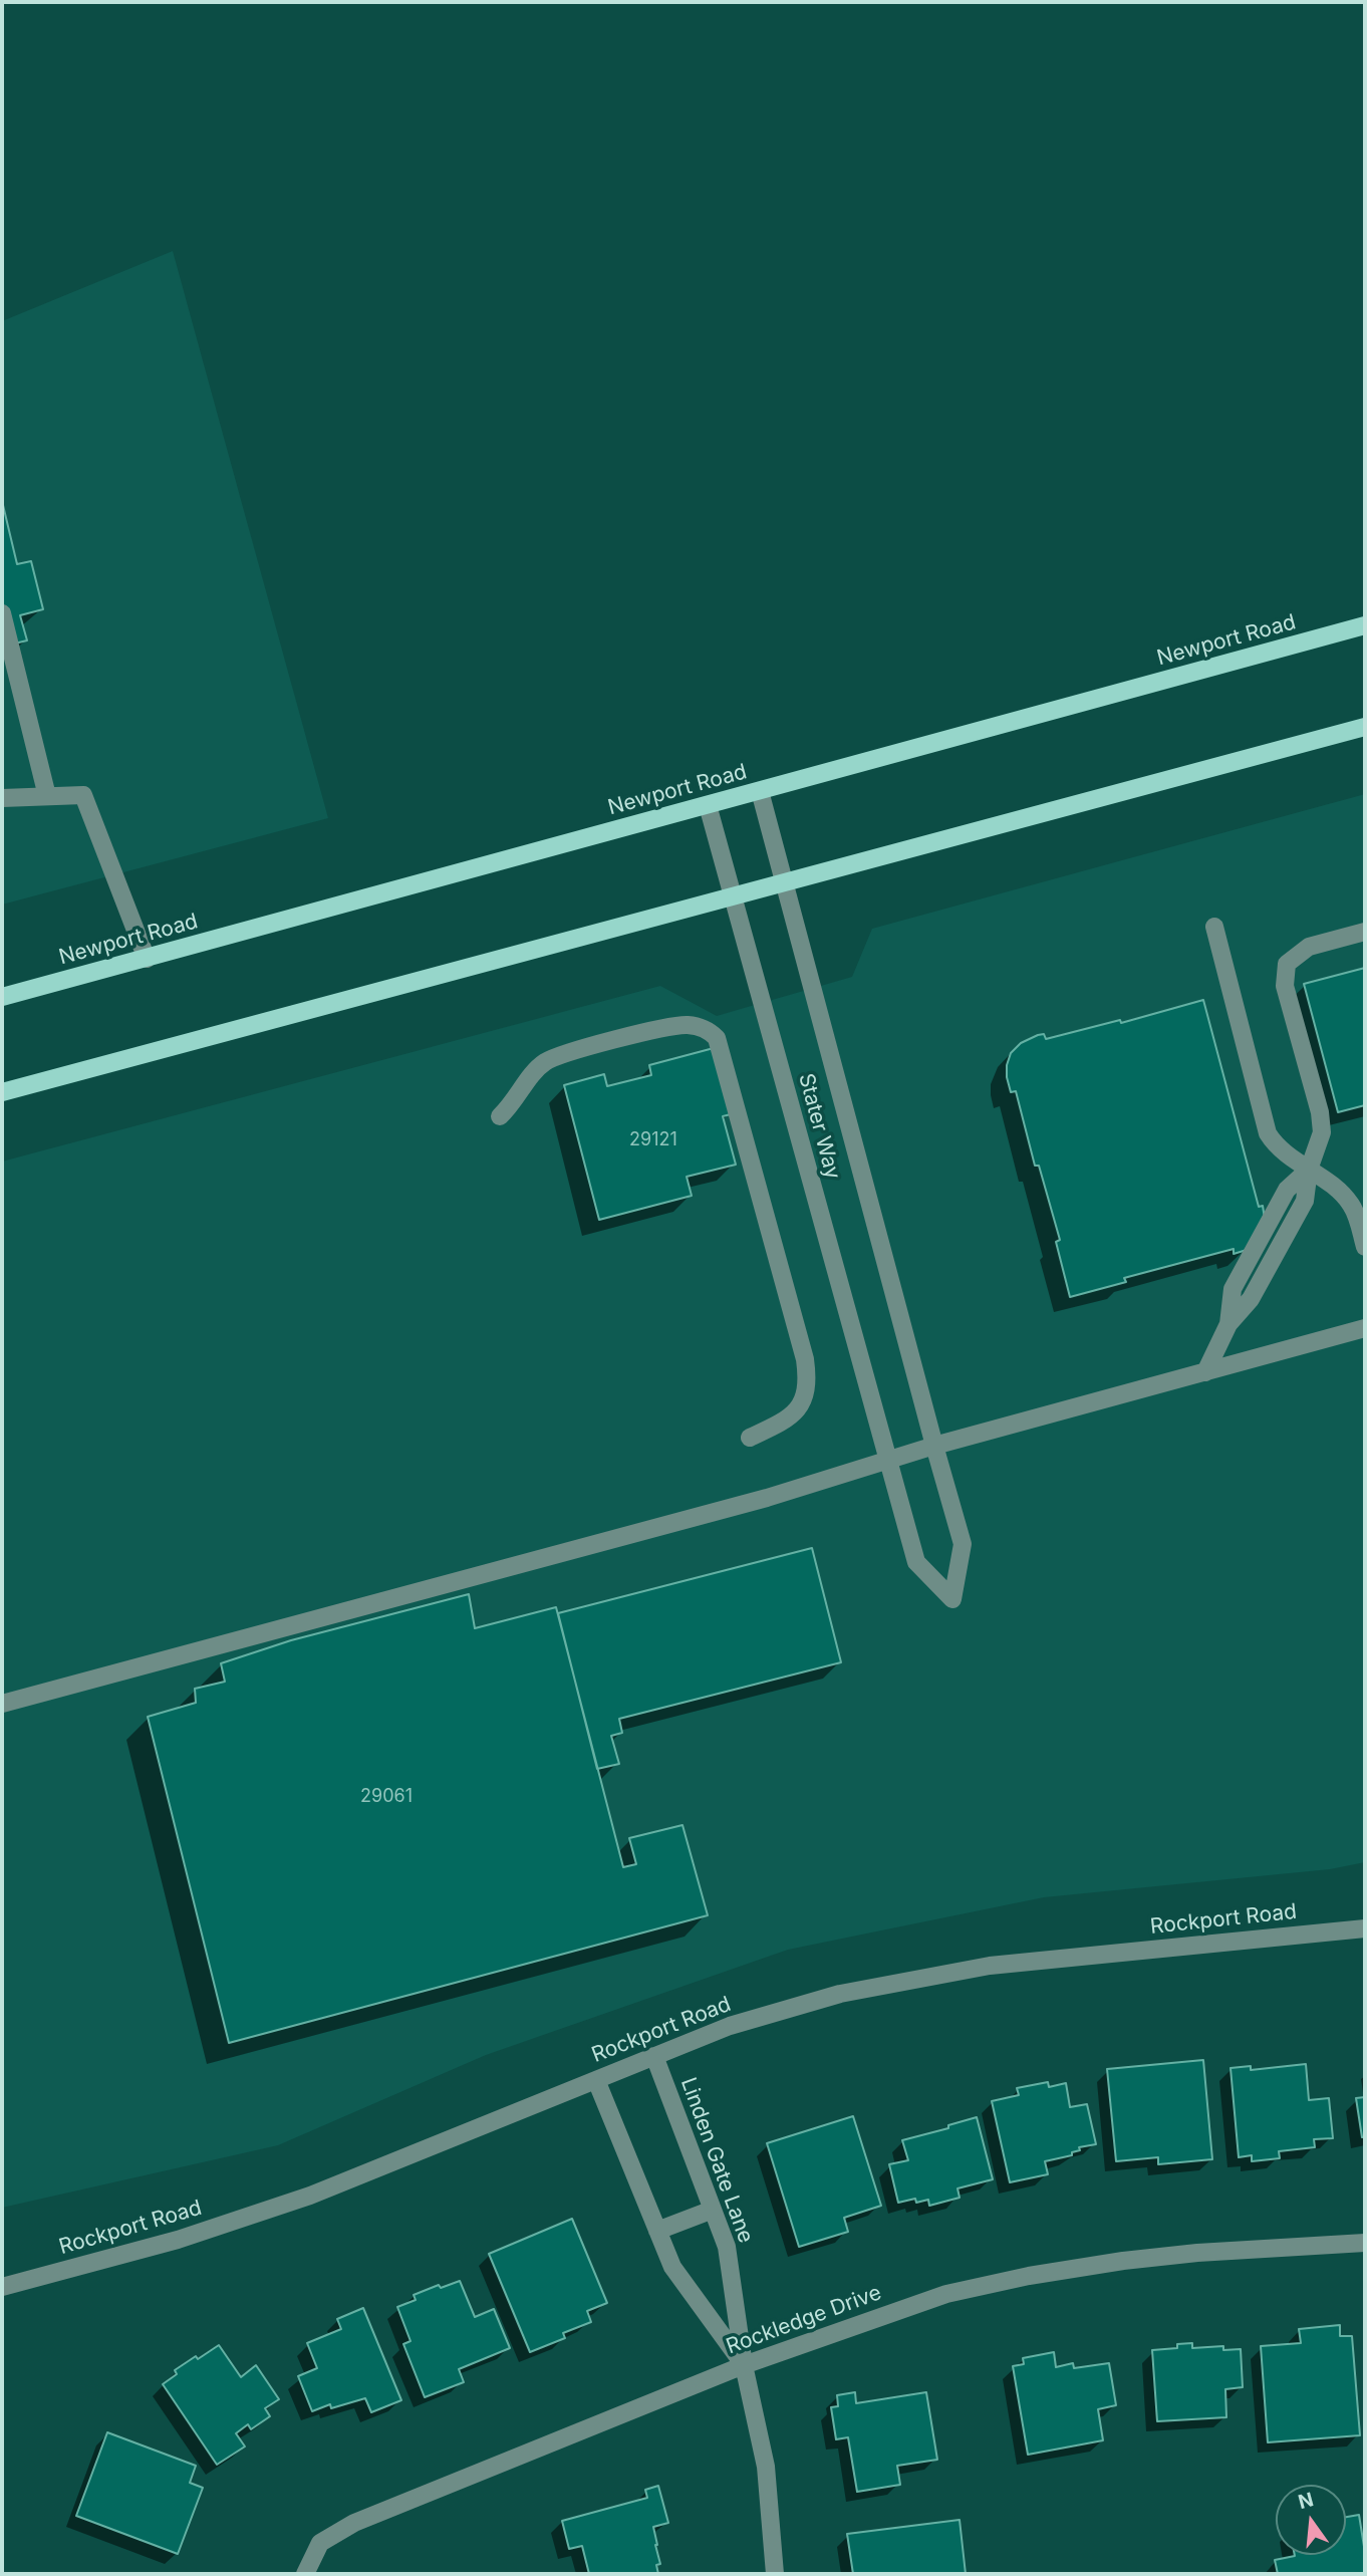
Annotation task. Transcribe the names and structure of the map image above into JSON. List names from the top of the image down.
{
  "streets": {
    "main road": ["Newport Road"],
    "street": [
      "Stater Way",
      "Rockport Road",
      "Linden Gate Lane",
      "Rockledge Drive"
    ]
  },
  "crossings": [
    ["Newport Road", "Stater Way"],
    ["Rockport Road", "Linden Gate Lane"],
    ["Linden Gate Lane", "Rockledge Drive"]
  ],
  "house_numbers": ["29121", "29061"],
  "north": "top"
}
